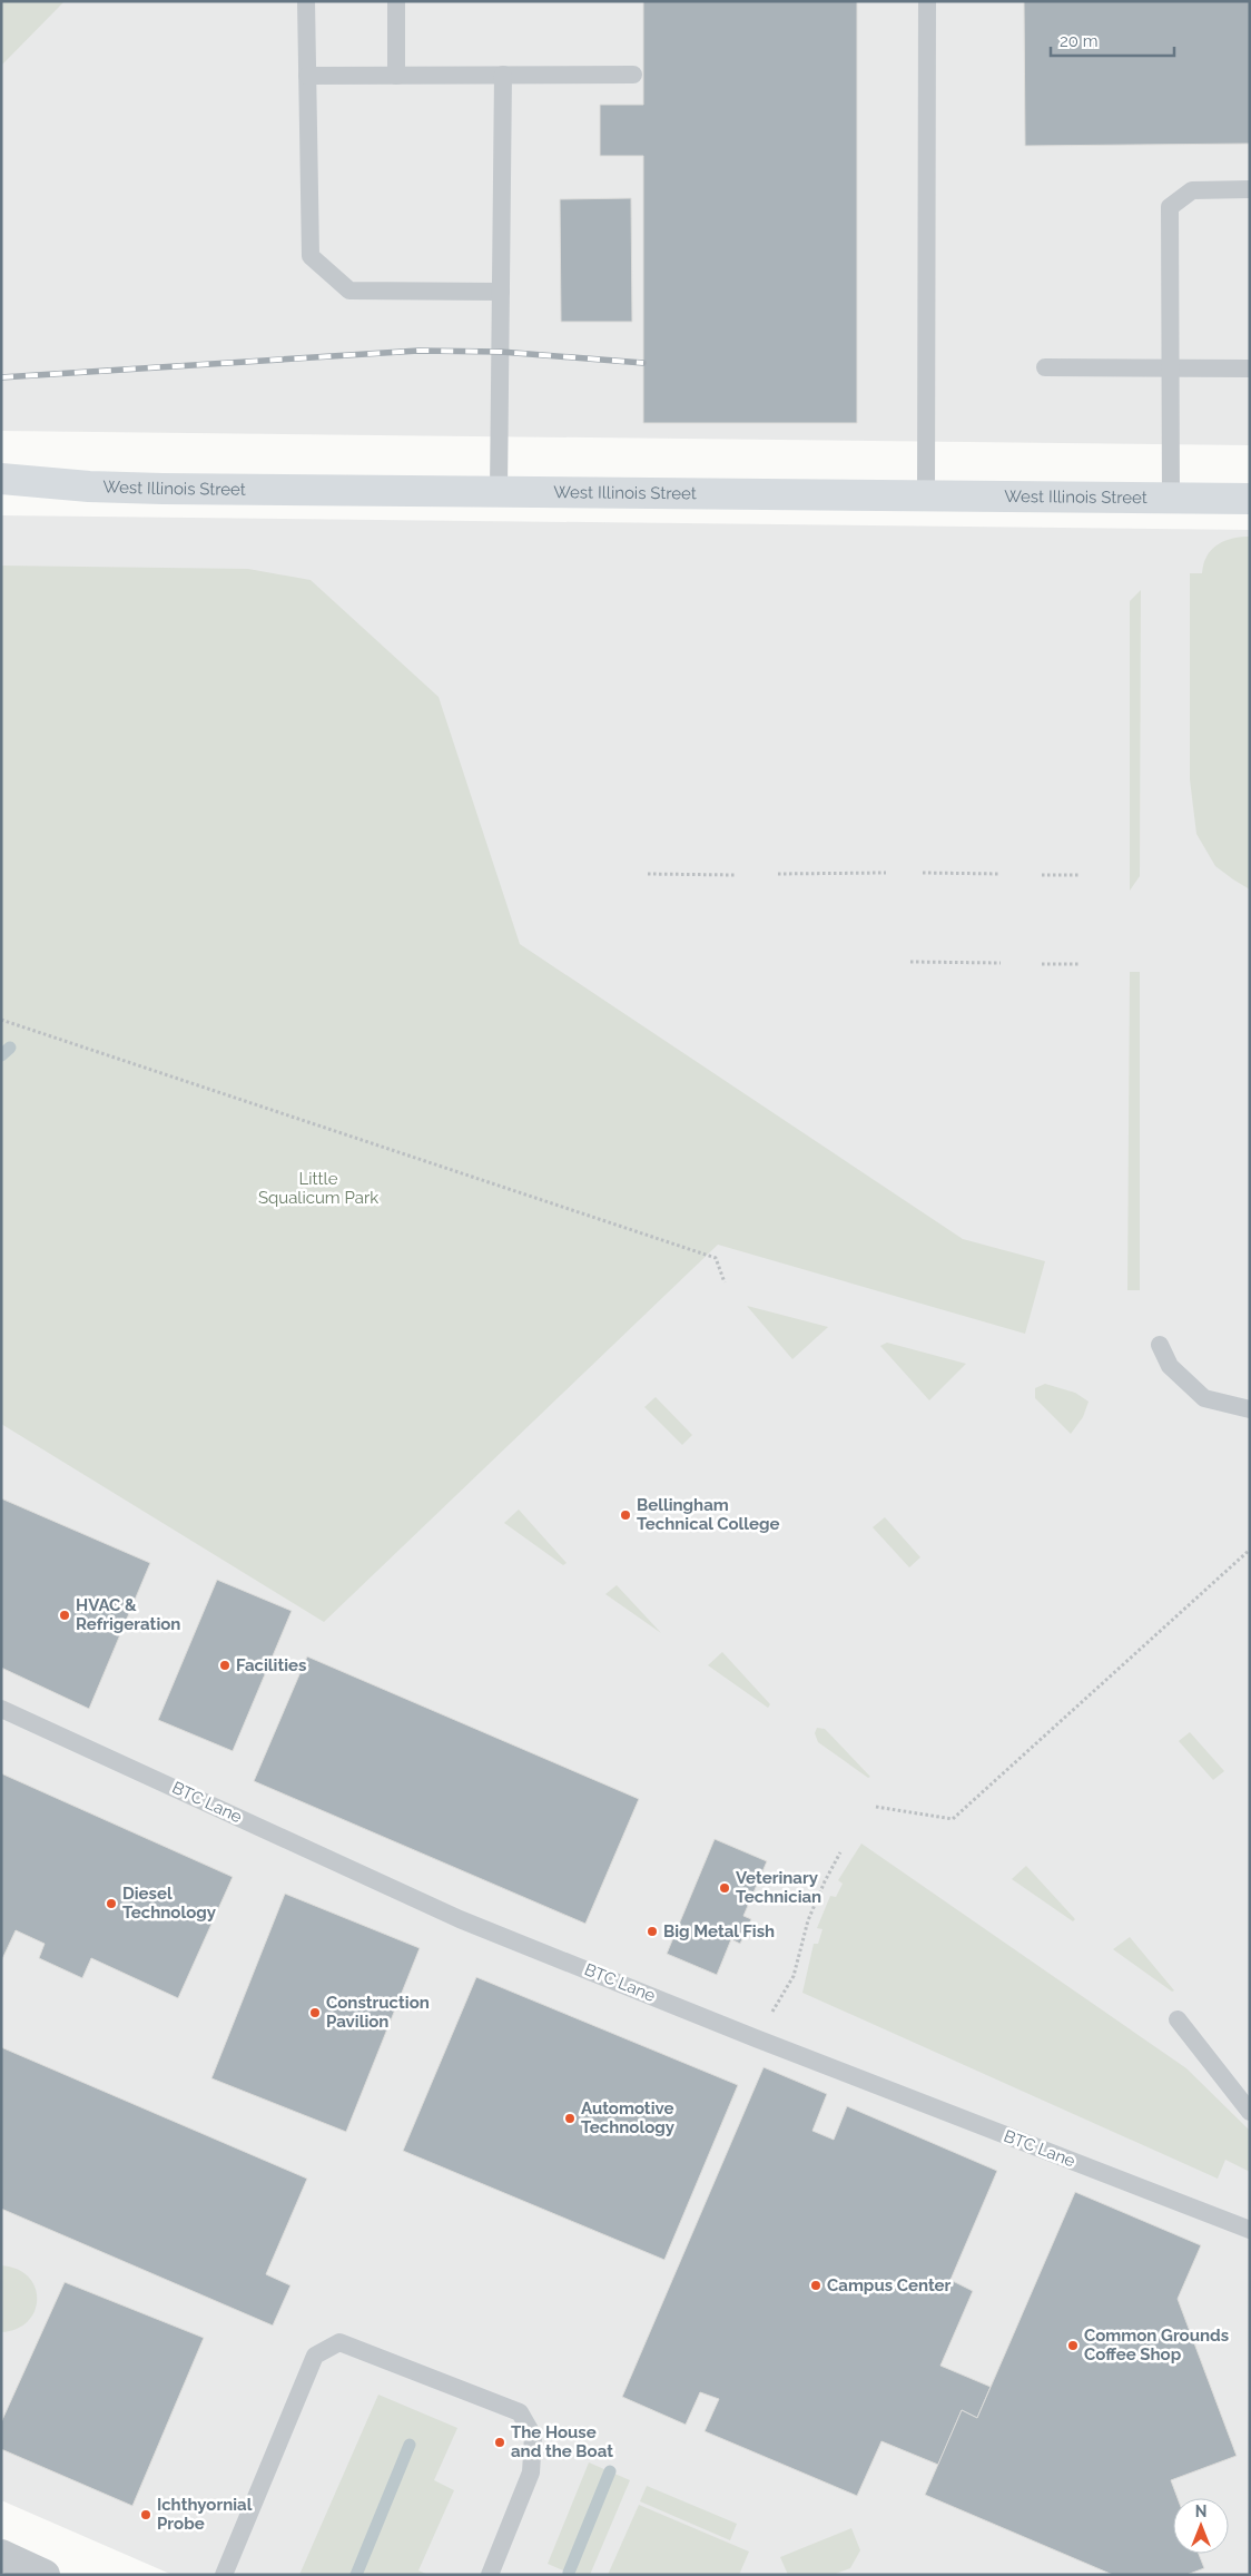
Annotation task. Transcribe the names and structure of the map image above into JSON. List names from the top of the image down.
{
  "streets": {
    "street": ["West Illinois Street"],
    "lane": ["BTC Lane"]
  },
  "parks": ["Little Squalicum Park"],
  "places": [
    "Bellingham Technical College",
    "HVAC & Refrigeration",
    "Facilities",
    "Veterinary Technician",
    "Diesel Technology",
    "Big Metal Fish",
    "Construction Pavilion",
    "Automotive Technology",
    "Campus Center",
    "Common Grounds Coffee Shop",
    "The House and the Boat",
    "Ichthyornial Probe"
  ],
  "scale_bar": "20 m",
  "north": "top"
}
